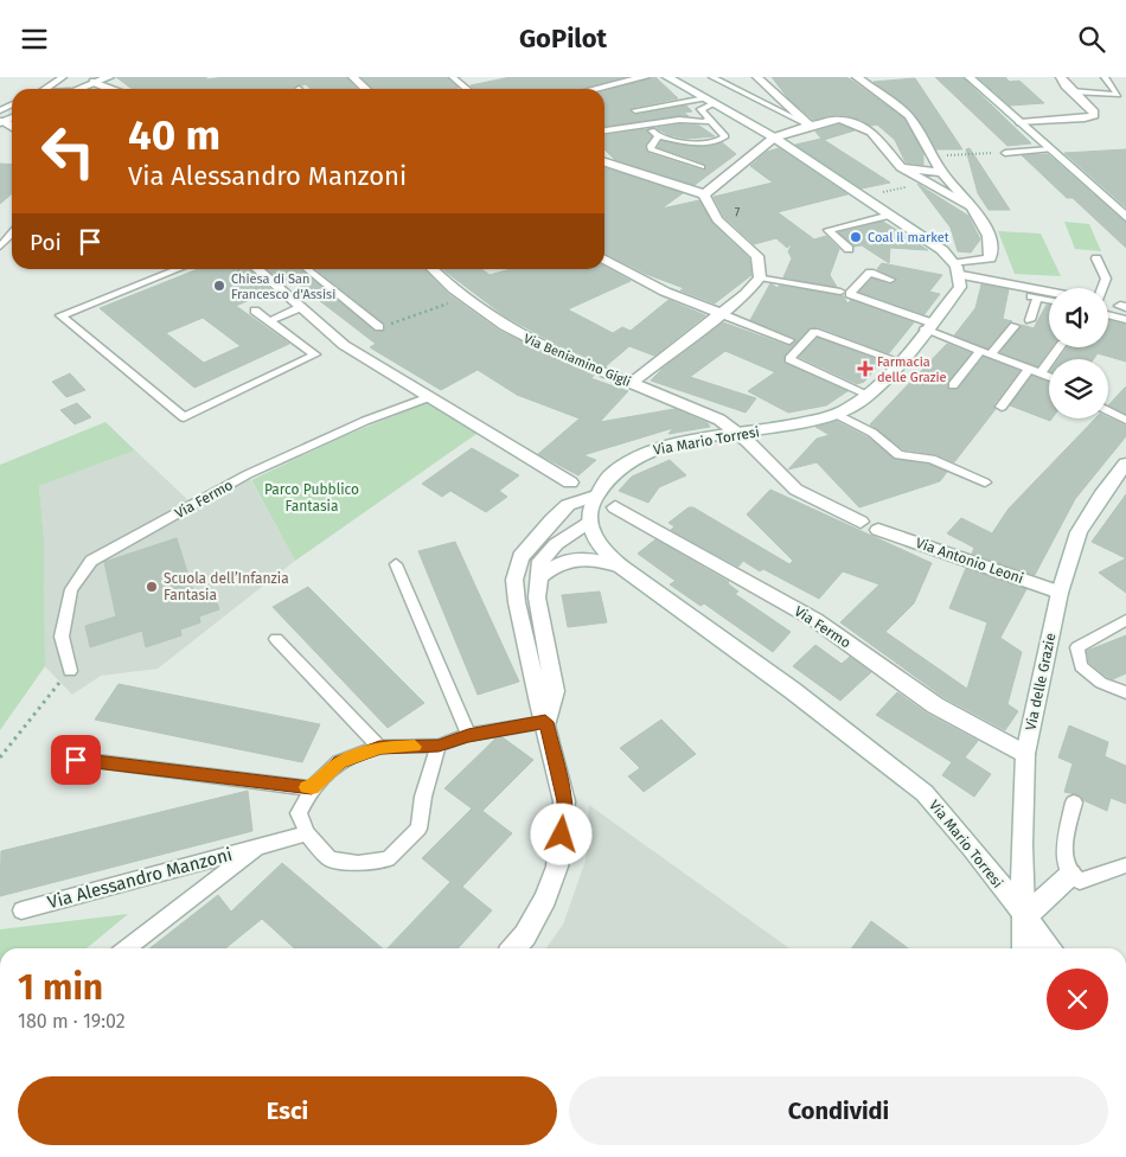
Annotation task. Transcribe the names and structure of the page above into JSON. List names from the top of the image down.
{
  "streets": {
    "street": [
      "Via Beniamino Gigli",
      "Via Mario Torresi",
      "Via Fermo",
      "Via Antonio Leoni",
      "Via delle Grazie"
    ],
    "lane": ["Via Alessandro Manzoni"]
  },
  "crossings": [
    ["Via Beniamino Gigli", "Via Mario Torresi"],
    ["Via Mario Torresi", "Via delle Grazie"],
    ["Via Fermo", "Via delle Grazie"],
    ["Via Antonio Leoni", "Via delle Grazie"]
  ],
  "parks": ["Parco Pubblico Fantasia"],
  "places": {
    "other": ["Coal il market", "Chiesa di San Francesco d'Assisi", "Scuola dell’Infanzia Fantasia"],
    "health": ["Farmacia delle Grazie"]
  },
  "house_numbers": ["7"],
  "page": {
    "header": "GoPilot",
    "turn": ["40 m", "Via Alessandro Manzoni"],
    "then": "Poi",
    "heading": ["1 min", "180 m · 19:02"],
    "buttons": ["Esci", "Condividi"]
  }
}
